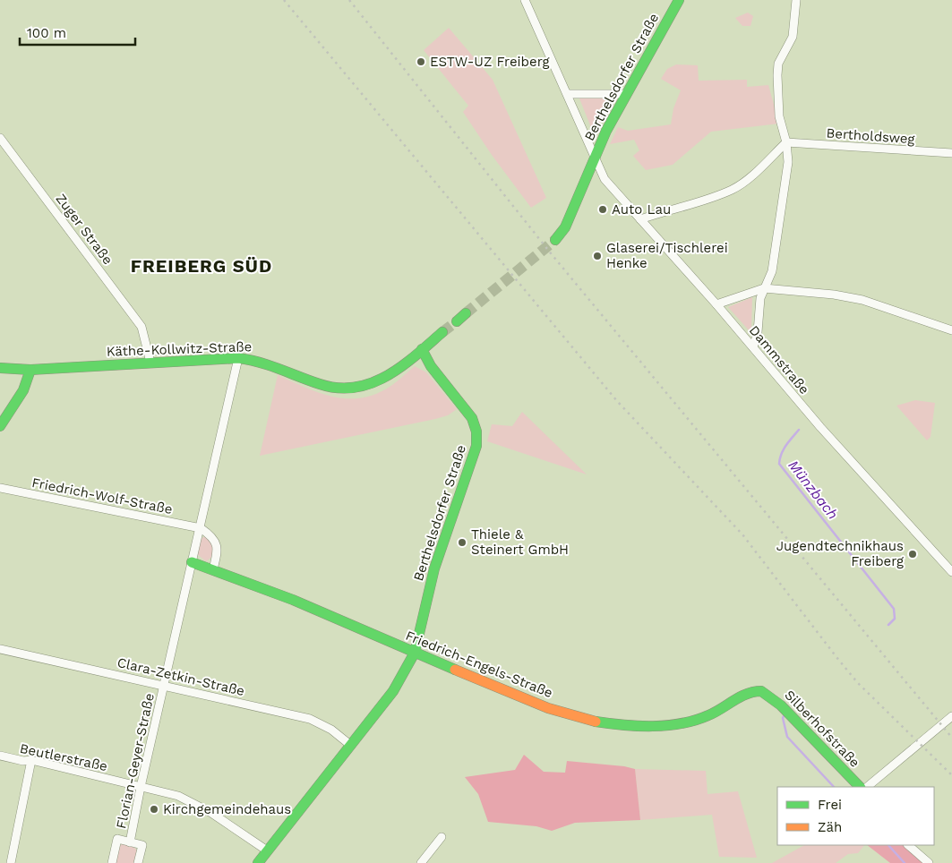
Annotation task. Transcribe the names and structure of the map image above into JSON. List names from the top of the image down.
{
  "streets": {
    "street": [
      "Berthelsdorfer Straße",
      "Bertholdsweg",
      "Zuger Straße",
      "Käthe-Kollwitz-Straße",
      "Dammstraße",
      "Friedrich-Wolf-Straße",
      "Friedrich-Engels-Straße",
      "Clara-Zetkin-Straße",
      "Silberhofstraße",
      "Beutlerstraße",
      "Florian-Geyer-Straße"
    ]
  },
  "crossings": [
    ["Berthelsdorfer Straße", "Käthe-Kollwitz-Straße"],
    ["Berthelsdorfer Straße", "Dammstraße"],
    ["Berthelsdorfer Straße", "Friedrich-Engels-Straße"],
    ["Berthelsdorfer Straße", "Clara-Zetkin-Straße"],
    ["Berthelsdorfer Straße", "Beutlerstraße"],
    ["Zuger Straße", "Käthe-Kollwitz-Straße"],
    ["Käthe-Kollwitz-Straße", "Florian-Geyer-Straße"],
    ["Friedrich-Wolf-Straße", "Florian-Geyer-Straße"],
    ["Friedrich-Engels-Straße", "Silberhofstraße"],
    ["Friedrich-Engels-Straße", "Florian-Geyer-Straße"],
    ["Clara-Zetkin-Straße", "Florian-Geyer-Straße"],
    ["Beutlerstraße", "Florian-Geyer-Straße"]
  ],
  "districts": ["FREIBERG SÜD"],
  "water": ["Münzbach"],
  "places": [
    "ESTW-UZ Freiberg",
    "Auto Lau",
    "Glaserei/Tischlerei Henke",
    "Thiele & Steinert GmbH",
    "Jugendtechnikhaus Freiberg",
    "Kirchgemeindehaus"
  ],
  "legend": ["Frei", "Zäh"],
  "scale_bar": "100 m"
}
